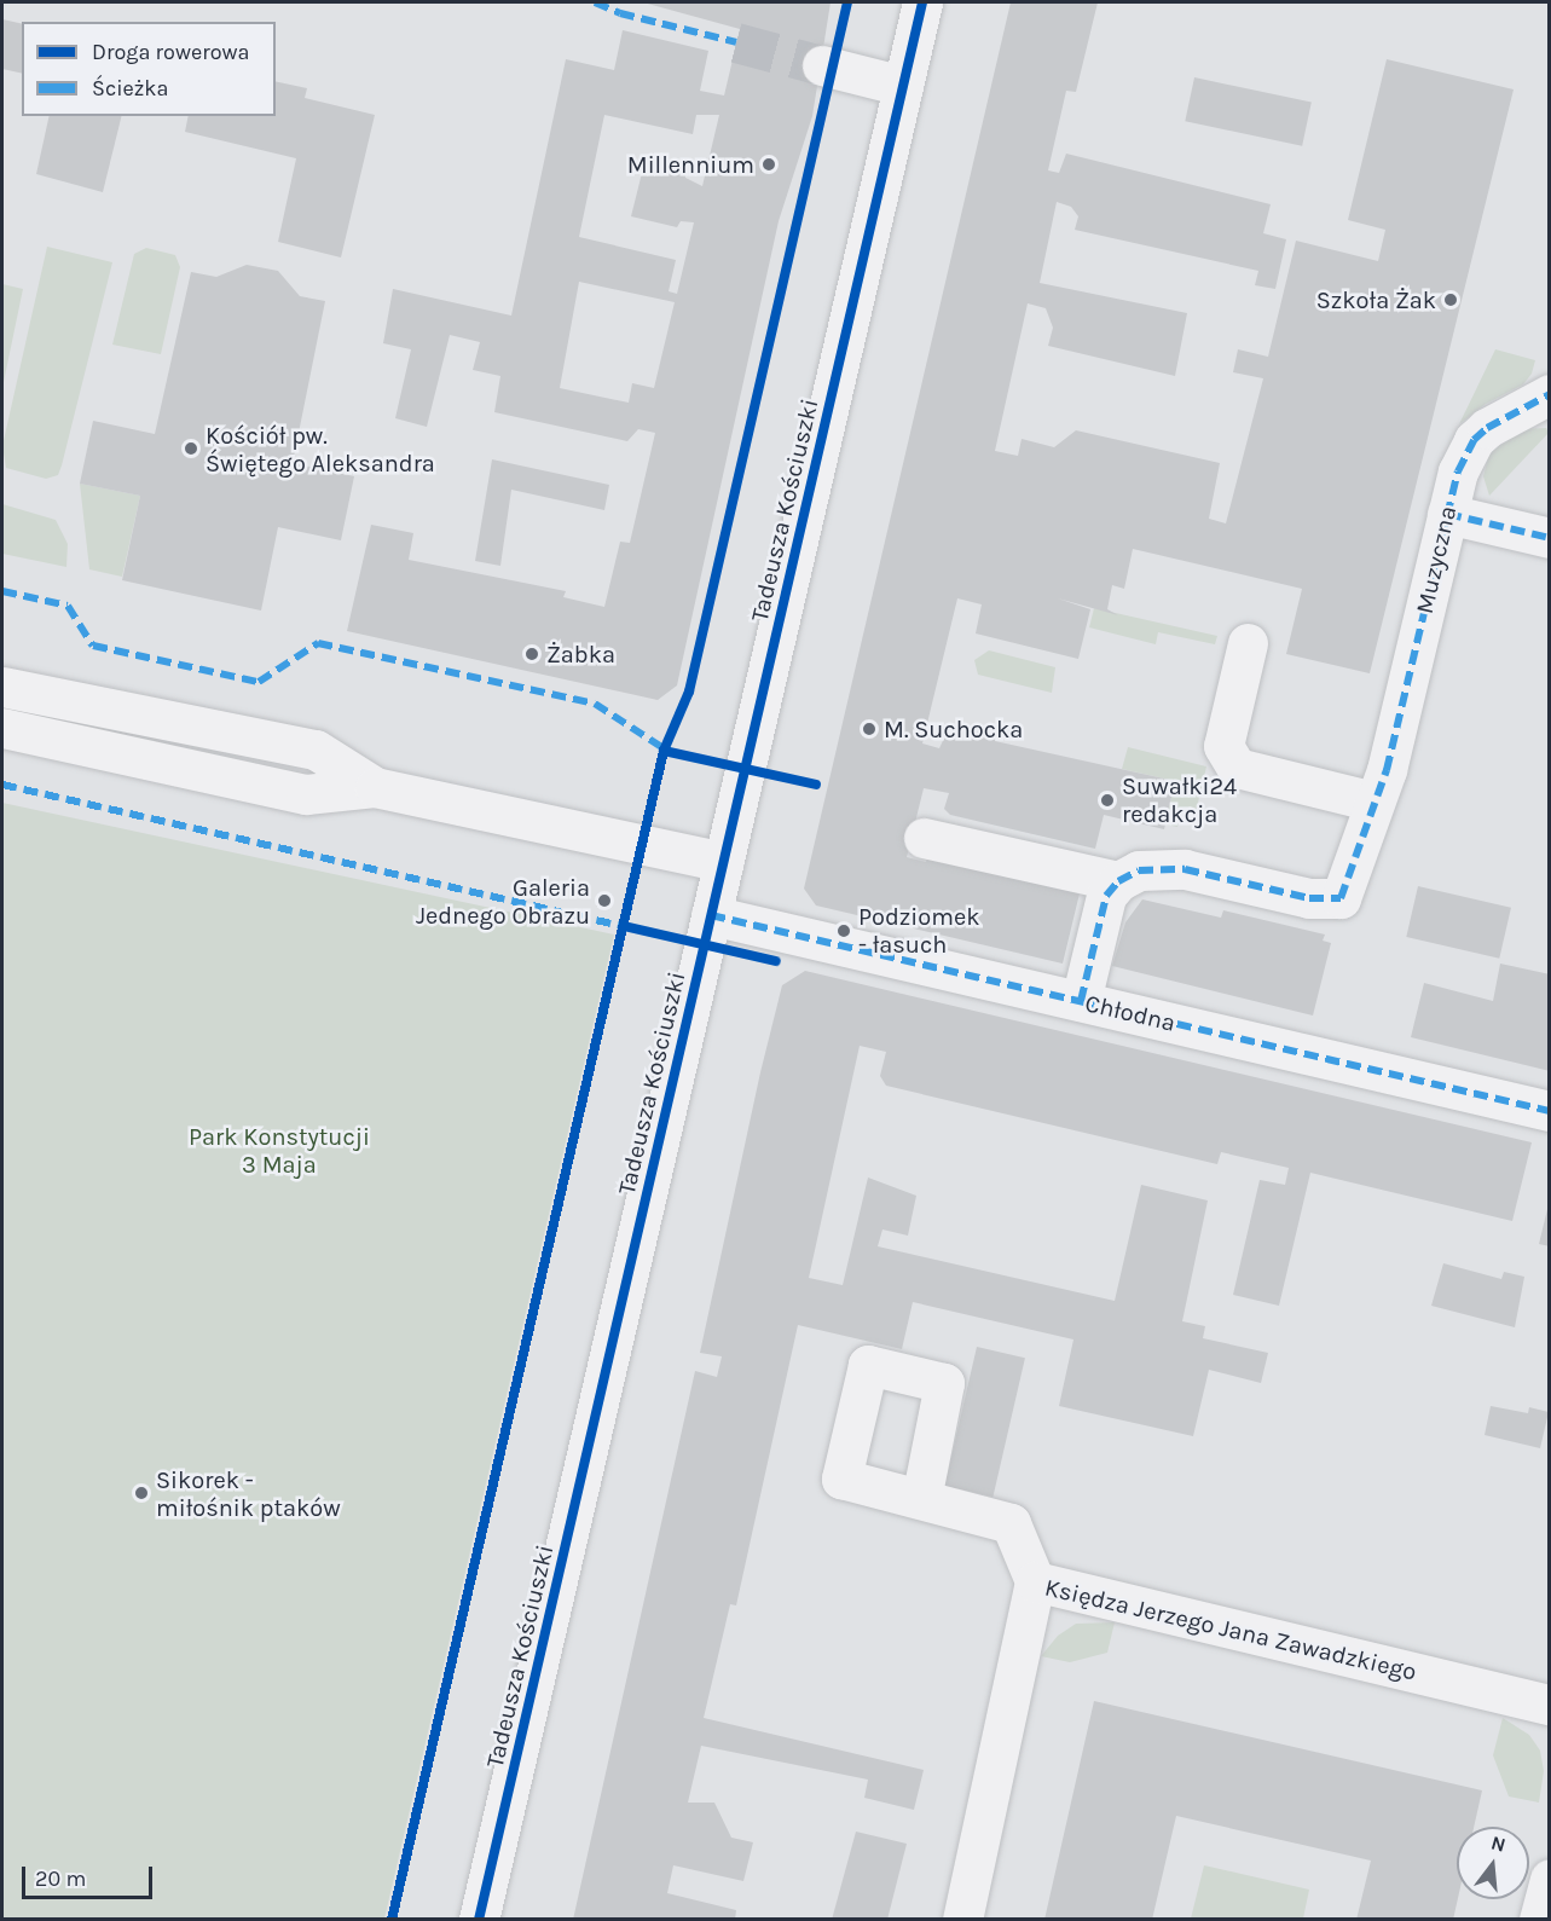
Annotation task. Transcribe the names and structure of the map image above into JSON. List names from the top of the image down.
{
  "streets": {
    "street": [
      "Tadeusza Kościuszki",
      "Muzyczna",
      "Chłodna",
      "Księdza Jerzego Jana Zawadzkiego"
    ]
  },
  "crossings": [
    ["Tadeusza Kościuszki", "Chłodna"]
  ],
  "parks": ["Park Konstytucji 3 Maja"],
  "places": [
    "Millennium",
    "Szkoła Żak",
    "Kościół pw. Świętego Aleksandra",
    "Żabka",
    "M. Suchocka",
    "Suwałki24 redakcja",
    "Galeria Jednego Obrazu",
    "Podziomek - łasuch",
    "Sikorek - miłośnik ptaków"
  ],
  "legend": ["Droga rowerowa", "Ścieżka"],
  "scale_bar": "20 m",
  "north": "top"
}
